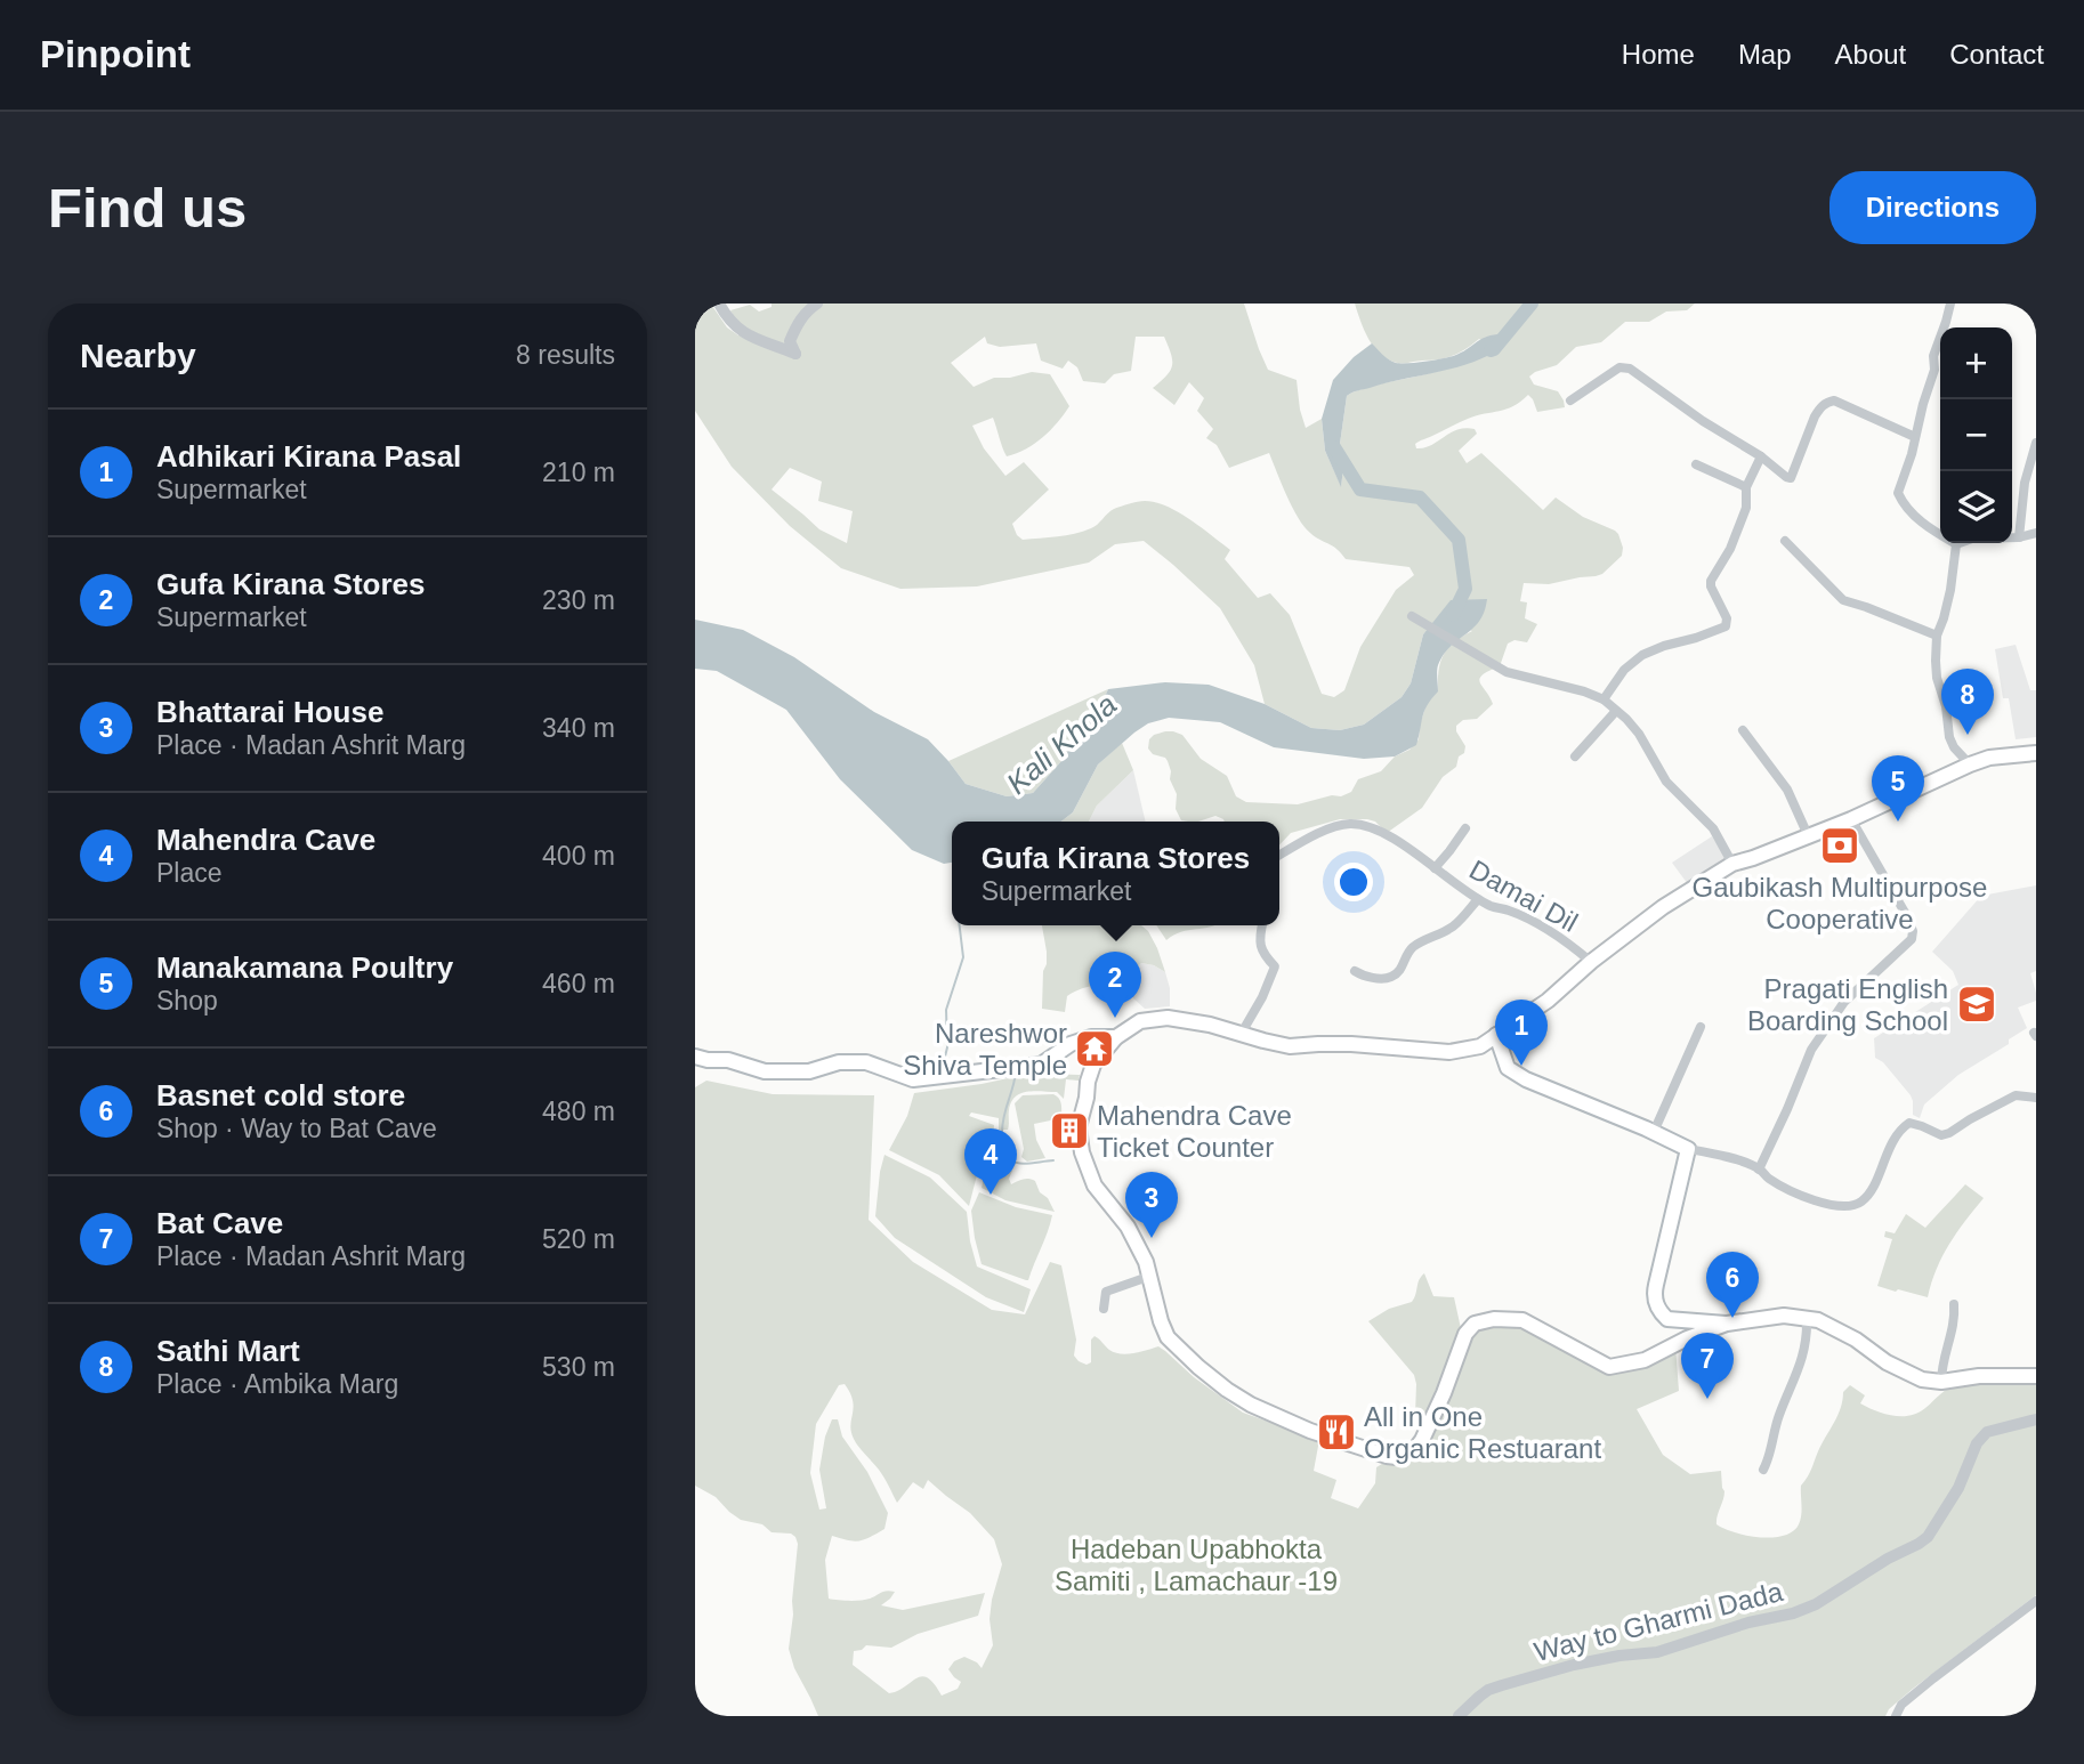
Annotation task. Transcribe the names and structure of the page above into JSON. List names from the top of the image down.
{
  "streets": {
    "street": ["Damai Dil", "Way to Gharmi Dada"]
  },
  "water": ["Kali Khola"],
  "parks": ["Hadeban Upabhokta Samiti , Lamachaur -19"],
  "places": {
    "bank": ["Gaubikash Multipurpose Cooperative"],
    "school or university": ["Pragati English Boarding School"],
    "temple": ["Nareshwor Shiva Temple"],
    "building": ["Mahendra Cave Ticket Counter"],
    "restaurant": ["All in One Organic Restuarant"]
  },
  "page": {
    "header": "Pinpoint",
    "nav": [
      "Home",
      "Map",
      "About",
      "Contact"
    ],
    "buttons": "Directions",
    "title": "Find us",
    "heading": ["Nearby", "8 results"],
    "map_buttons": ["+", "−"],
    "list": [
      {
        "mark": "1",
        "name": "Adhikari Kirana Pasal",
        "note": "Supermarket",
        "value": "210 m"
      },
      {
        "mark": "2",
        "name": "Gufa Kirana Stores",
        "note": "Supermarket",
        "value": "230 m"
      },
      {
        "mark": "3",
        "name": "Bhattarai House",
        "note": "Place · Madan Ashrit Marg",
        "value": "340 m"
      },
      {
        "mark": "4",
        "name": "Mahendra Cave",
        "note": "Place",
        "value": "400 m"
      },
      {
        "mark": "5",
        "name": "Manakamana Poultry",
        "note": "Shop",
        "value": "460 m"
      },
      {
        "mark": "6",
        "name": "Basnet cold store",
        "note": "Shop · Way to Bat Cave",
        "value": "480 m"
      },
      {
        "mark": "7",
        "name": "Bat Cave",
        "note": "Place · Madan Ashrit Marg",
        "value": "520 m"
      },
      {
        "mark": "8",
        "name": "Sathi Mart",
        "note": "Place · Ambika Marg",
        "value": "530 m"
      }
    ],
    "pins": [
      "8",
      "5",
      "2",
      "1",
      "4",
      "3",
      "6",
      "7"
    ],
    "popup": ["Gufa Kirana Stores", "Supermarket"]
  }
}
